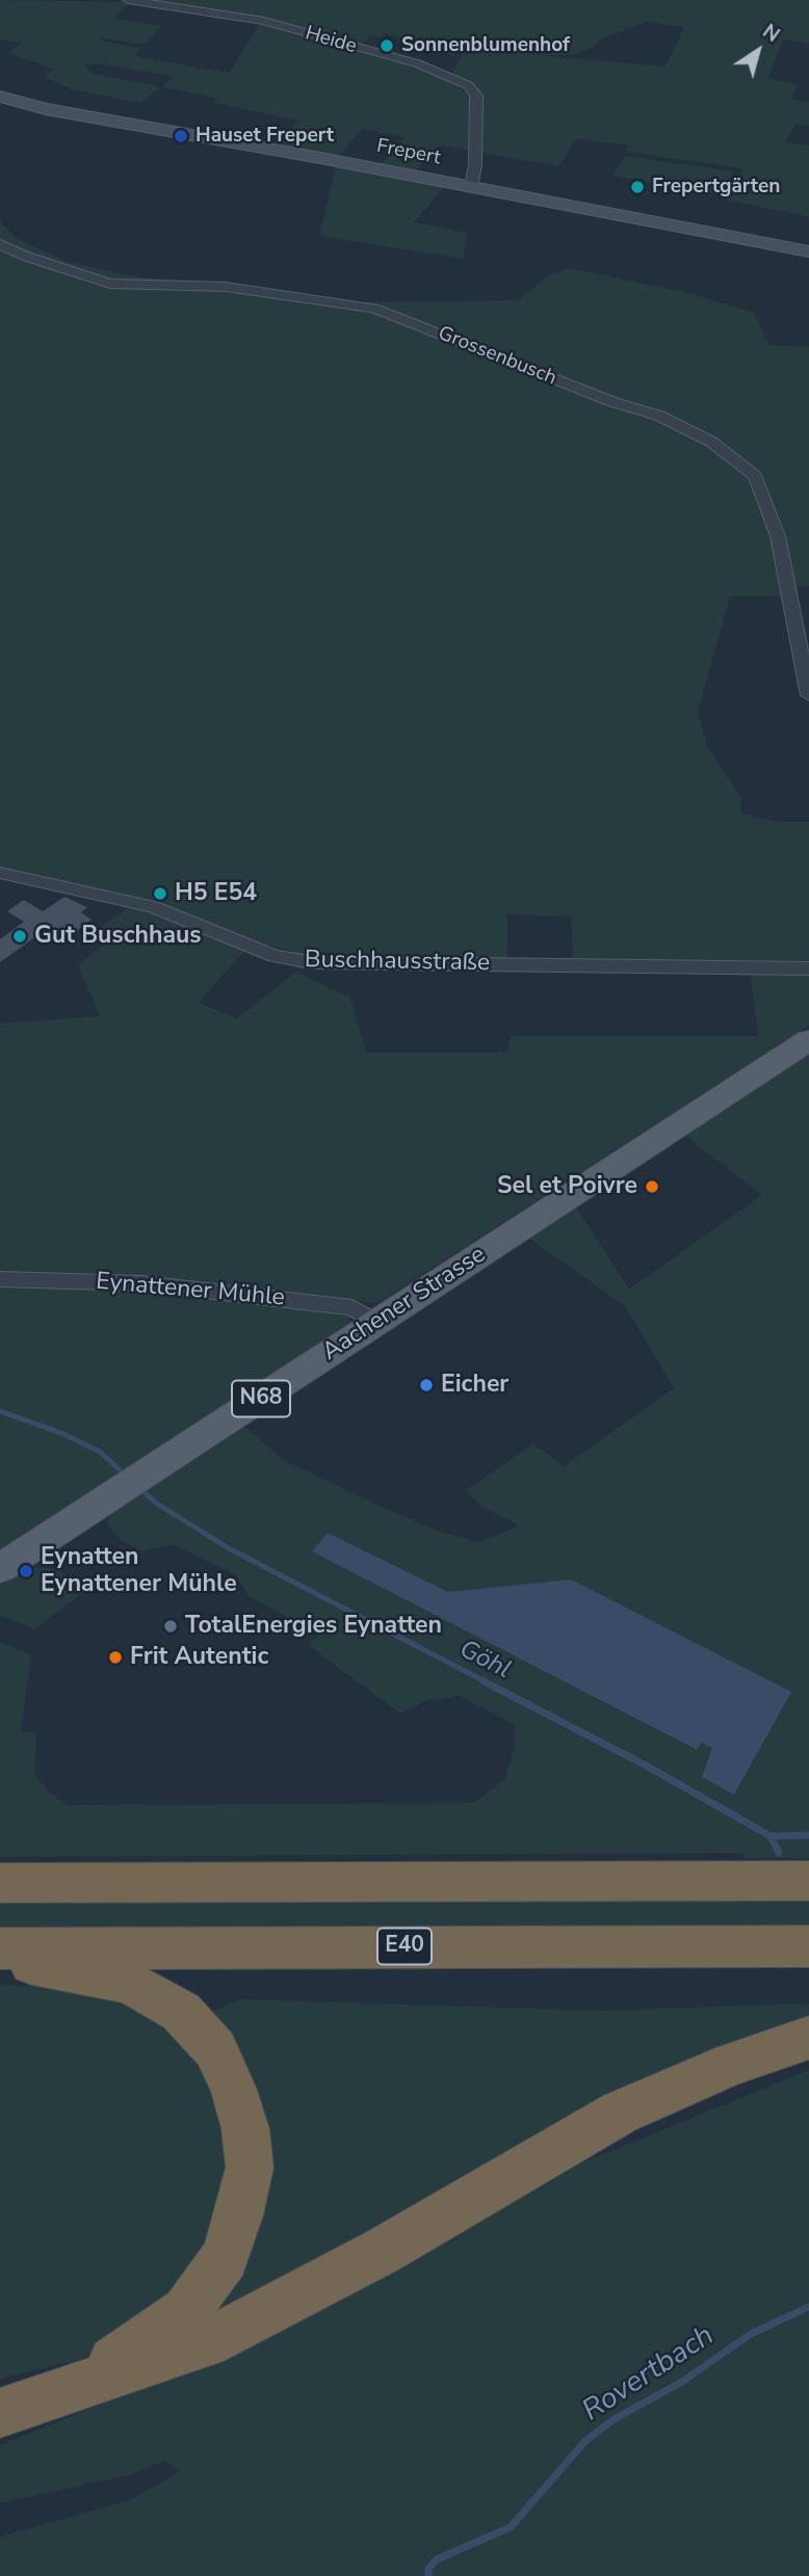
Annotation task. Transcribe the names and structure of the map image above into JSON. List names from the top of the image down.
{
  "streets": {
    "highway": ["E40"],
    "main road": ["Aachener Strasse", "N68"],
    "street": [
      "Heide",
      "Frepert",
      "Grossenbusch",
      "Buschhausstraße",
      "Eynattener Mühle"
    ]
  },
  "crossings": [
    ["Heide", "Frepert"],
    ["Eynattener Mühle", "Aachener Strasse"]
  ],
  "water": ["Göhl", "Rovertbach"],
  "places": [
    "Sonnenblumenhof",
    "Hauset Frepert",
    "Frepertgärten",
    "H5 E54",
    "Gut Buschhaus",
    "Sel et Poivre",
    "Eicher",
    "Eynatten Eynattener Mühle",
    "TotalEnergies Eynatten",
    "Frit Autentic"
  ],
  "north": "top right"
}
